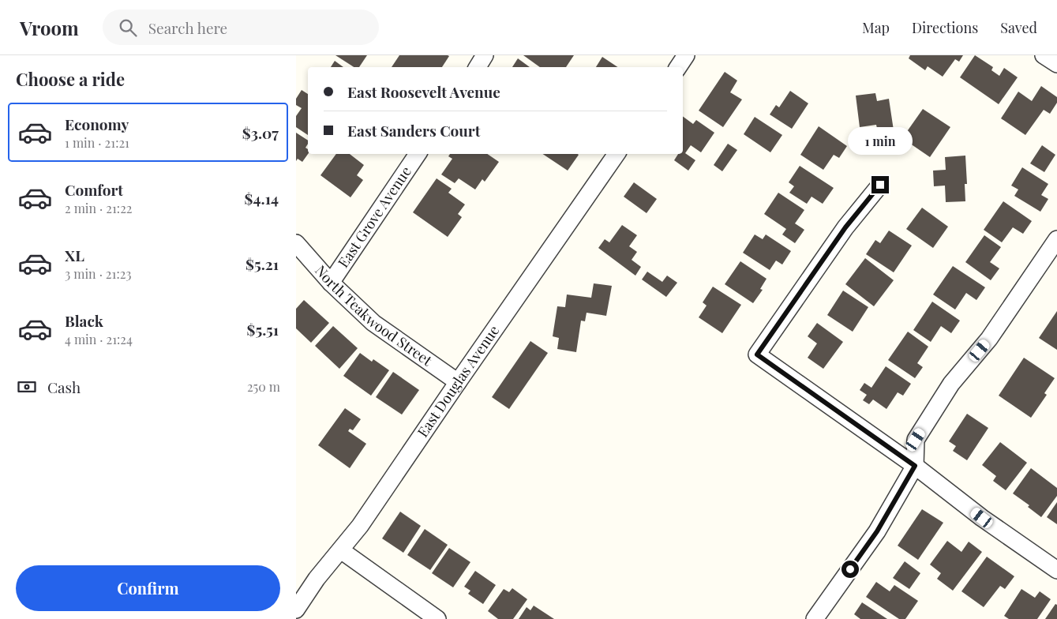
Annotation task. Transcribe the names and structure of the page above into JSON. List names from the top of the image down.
{
  "streets": {
    "street": ["East Grove Avenue", "North Teakwood Street", "East Douglas Avenue"]
  },
  "crossings": [
    ["East Grove Avenue", "North Teakwood Street"],
    ["North Teakwood Street", "East Douglas Avenue"]
  ],
  "page": {
    "header": "Vroom",
    "search": "Search here",
    "nav": ["Map", "Directions", "Saved"],
    "heading": "Choose a ride",
    "banner": ["East Roosevelt Avenue", "East Sanders Court"],
    "list": [
      {
        "name": "Economy",
        "note": "1 min · 21:21",
        "value": "$3.07"
      },
      {
        "name": "Comfort",
        "note": "2 min · 21:22",
        "value": "$4.14"
      },
      {
        "name": "XL",
        "note": "3 min · 21:23",
        "value": "$5.21"
      },
      {
        "name": "Black",
        "note": "4 min · 21:24",
        "value": "$5.51"
      }
    ],
    "bubble": "1 min",
    "pay": ["Cash", "250 m"],
    "buttons": "Confirm"
  }
}
